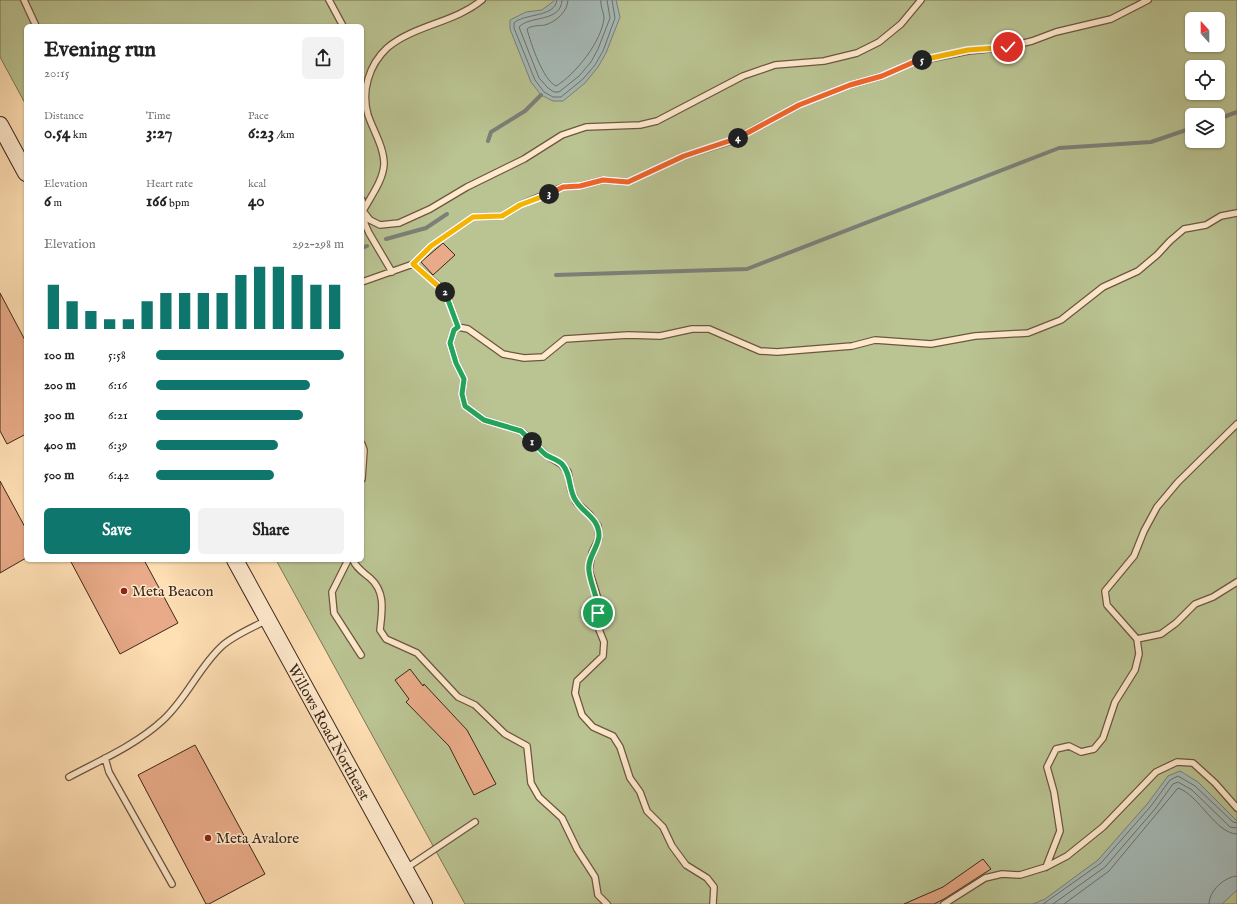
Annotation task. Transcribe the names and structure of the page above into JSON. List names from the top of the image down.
{
  "streets": {
    "main road": ["Willows Road Northeast"]
  },
  "places": ["Meta Beacon", "Meta Avalore"],
  "north": "top",
  "page": {
    "heading": ["Evening run", "20:15"],
    "pins": [
      "5",
      "4",
      "3",
      "2",
      "1"
    ],
    "stats": [
      ["Distance", "0.54 km"],
      ["Time", "3:27"],
      ["Pace", "6:23 /km"],
      ["Elevation", "6 m"],
      ["Heart rate", "166 bpm"],
      ["kcal", "40"]
    ],
    "chart": ["Elevation", "292–298 m"],
    "list": [
      {
        "name": "100 m",
        "note": "5:58"
      },
      {
        "name": "200 m",
        "note": "6:16"
      },
      {
        "name": "300 m",
        "note": "6:21"
      },
      {
        "name": "400 m",
        "note": "6:39"
      },
      {
        "name": "500 m",
        "note": "6:42"
      }
    ],
    "buttons": ["Save", "Share"]
  }
}
